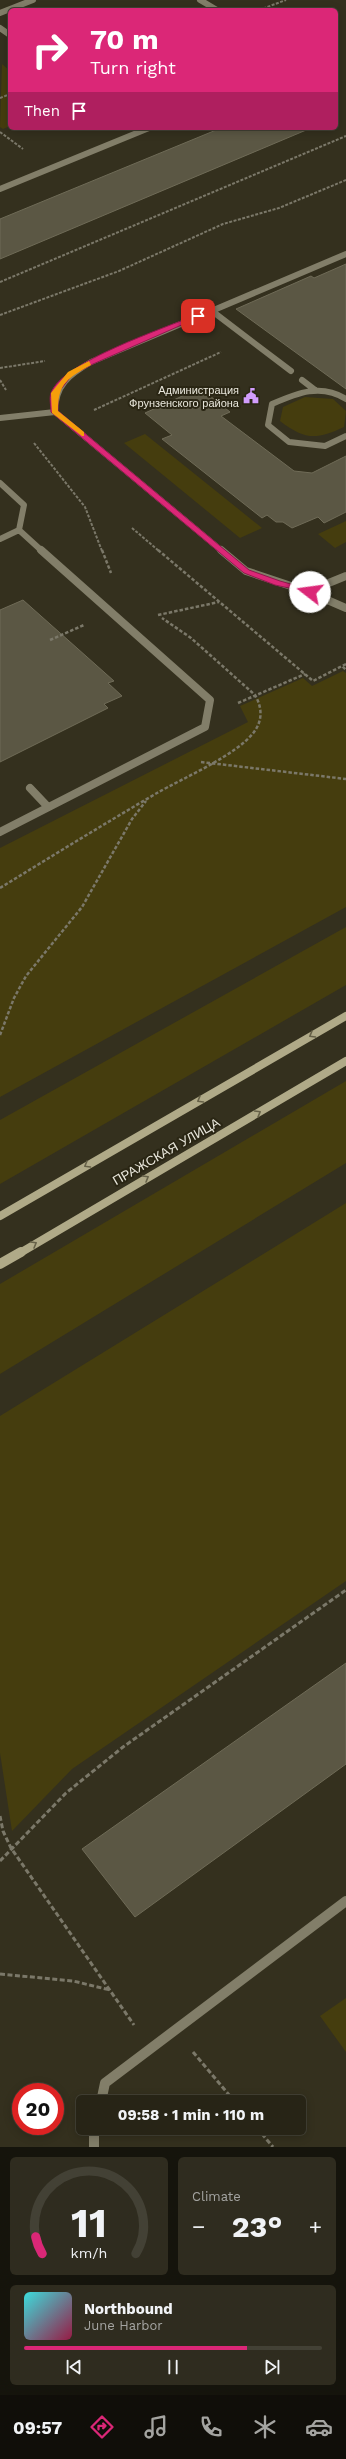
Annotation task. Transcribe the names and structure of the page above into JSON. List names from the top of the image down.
{
  "streets": {
    "street": ["ПРАЖСКАЯ УЛИЦА"]
  },
  "places": {
    "public building": ["Администрация Фрунзенского района"]
  },
  "page": {
    "turn": ["70 m", "Turn right"],
    "then": "Then",
    "limit": "20",
    "trip": "09:58 · 1 min · 110 m",
    "tile": "Climate",
    "heat": ["−", "23°", "+"],
    "song": ["Northbound", "June Harbor"],
    "tabs": "09:57",
    "gauge": ["11", "km/h"]
  }
}
